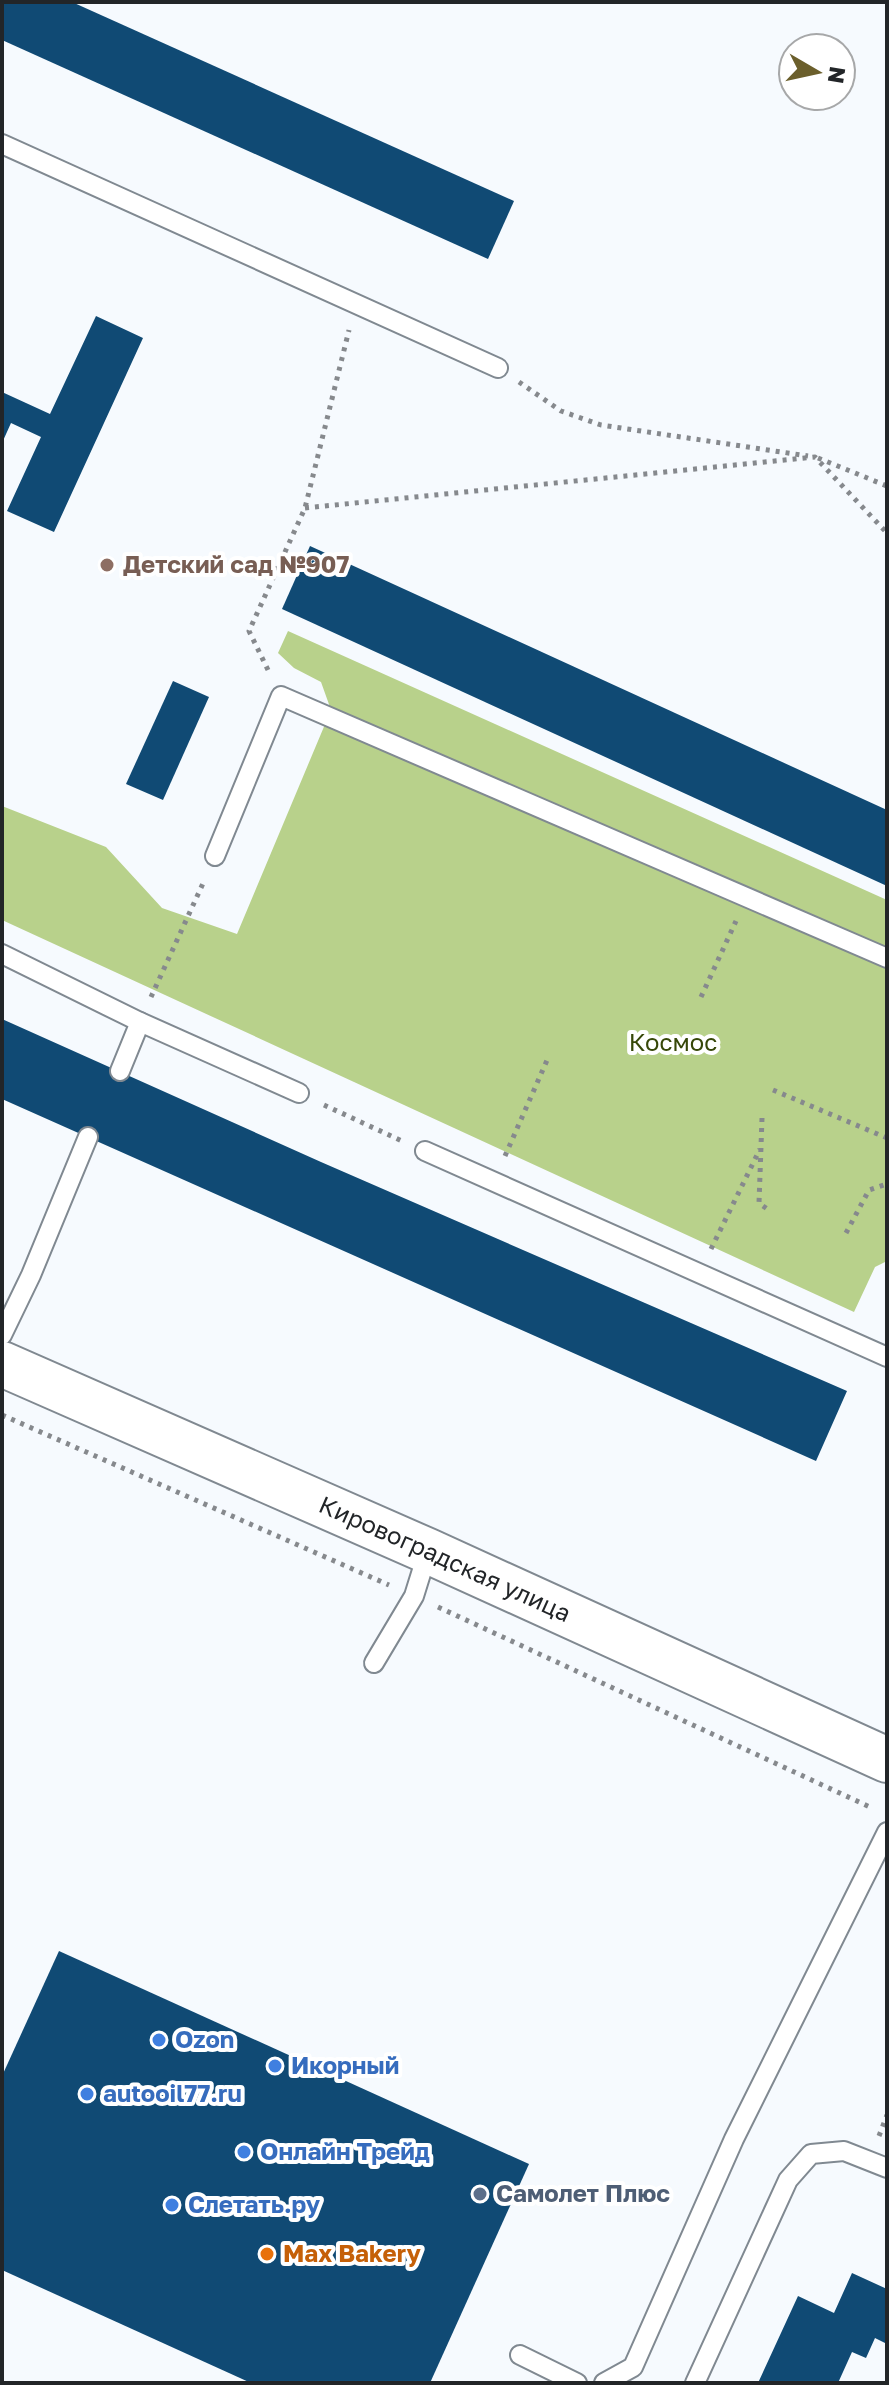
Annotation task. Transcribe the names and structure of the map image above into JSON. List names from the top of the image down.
{
  "streets": {
    "street": ["Кировоградская улица"]
  },
  "parks": ["Космос"],
  "places": [
    "Детский сад №907",
    "Ozon",
    "Икорный",
    "autooil77.ru",
    "Онлайн Трейд",
    "Самолет Плюс",
    "Слетать.ру",
    "Max Bakery"
  ],
  "north": "right"
}
